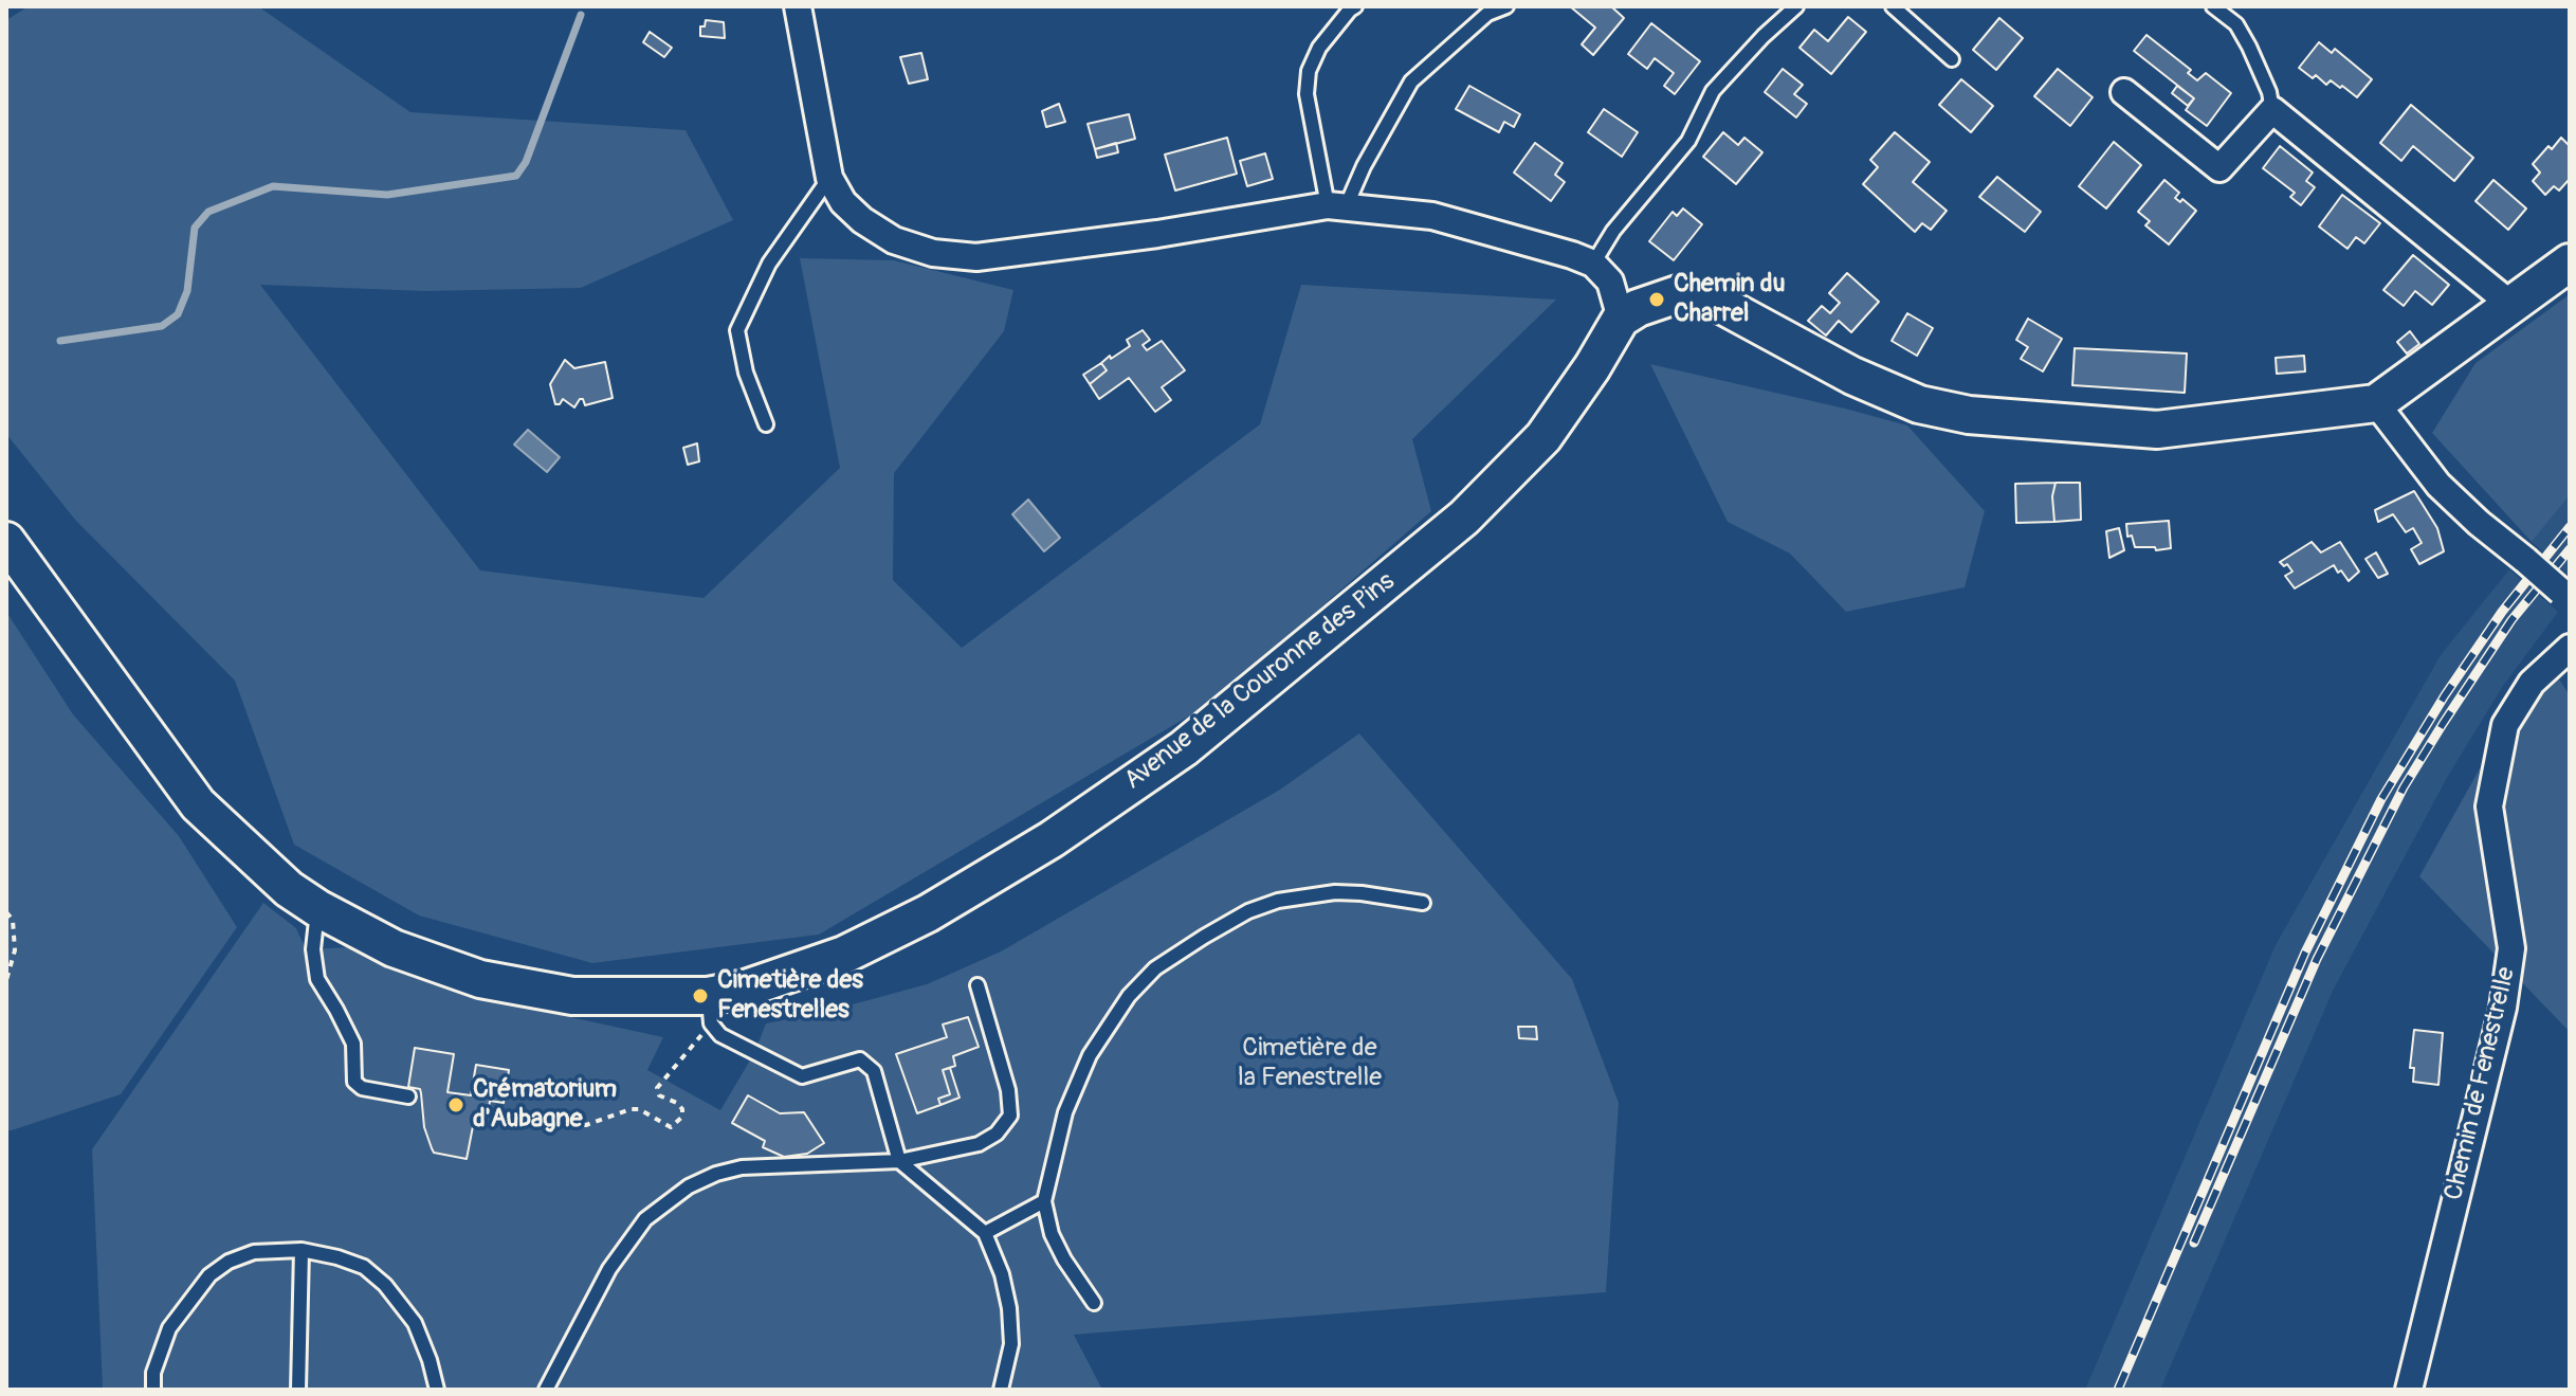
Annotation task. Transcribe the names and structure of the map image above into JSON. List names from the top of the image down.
{
  "streets": {
    "street": ["Avenue de la Couronne des Pins", "Chemin de Fenestrelle"]
  },
  "parks": ["Cimetière de la Fenestrelle"],
  "places": ["Chemin du Charrel", "Cimetière des Fenestrelles", "Crématorium d'Aubagne"]
}
